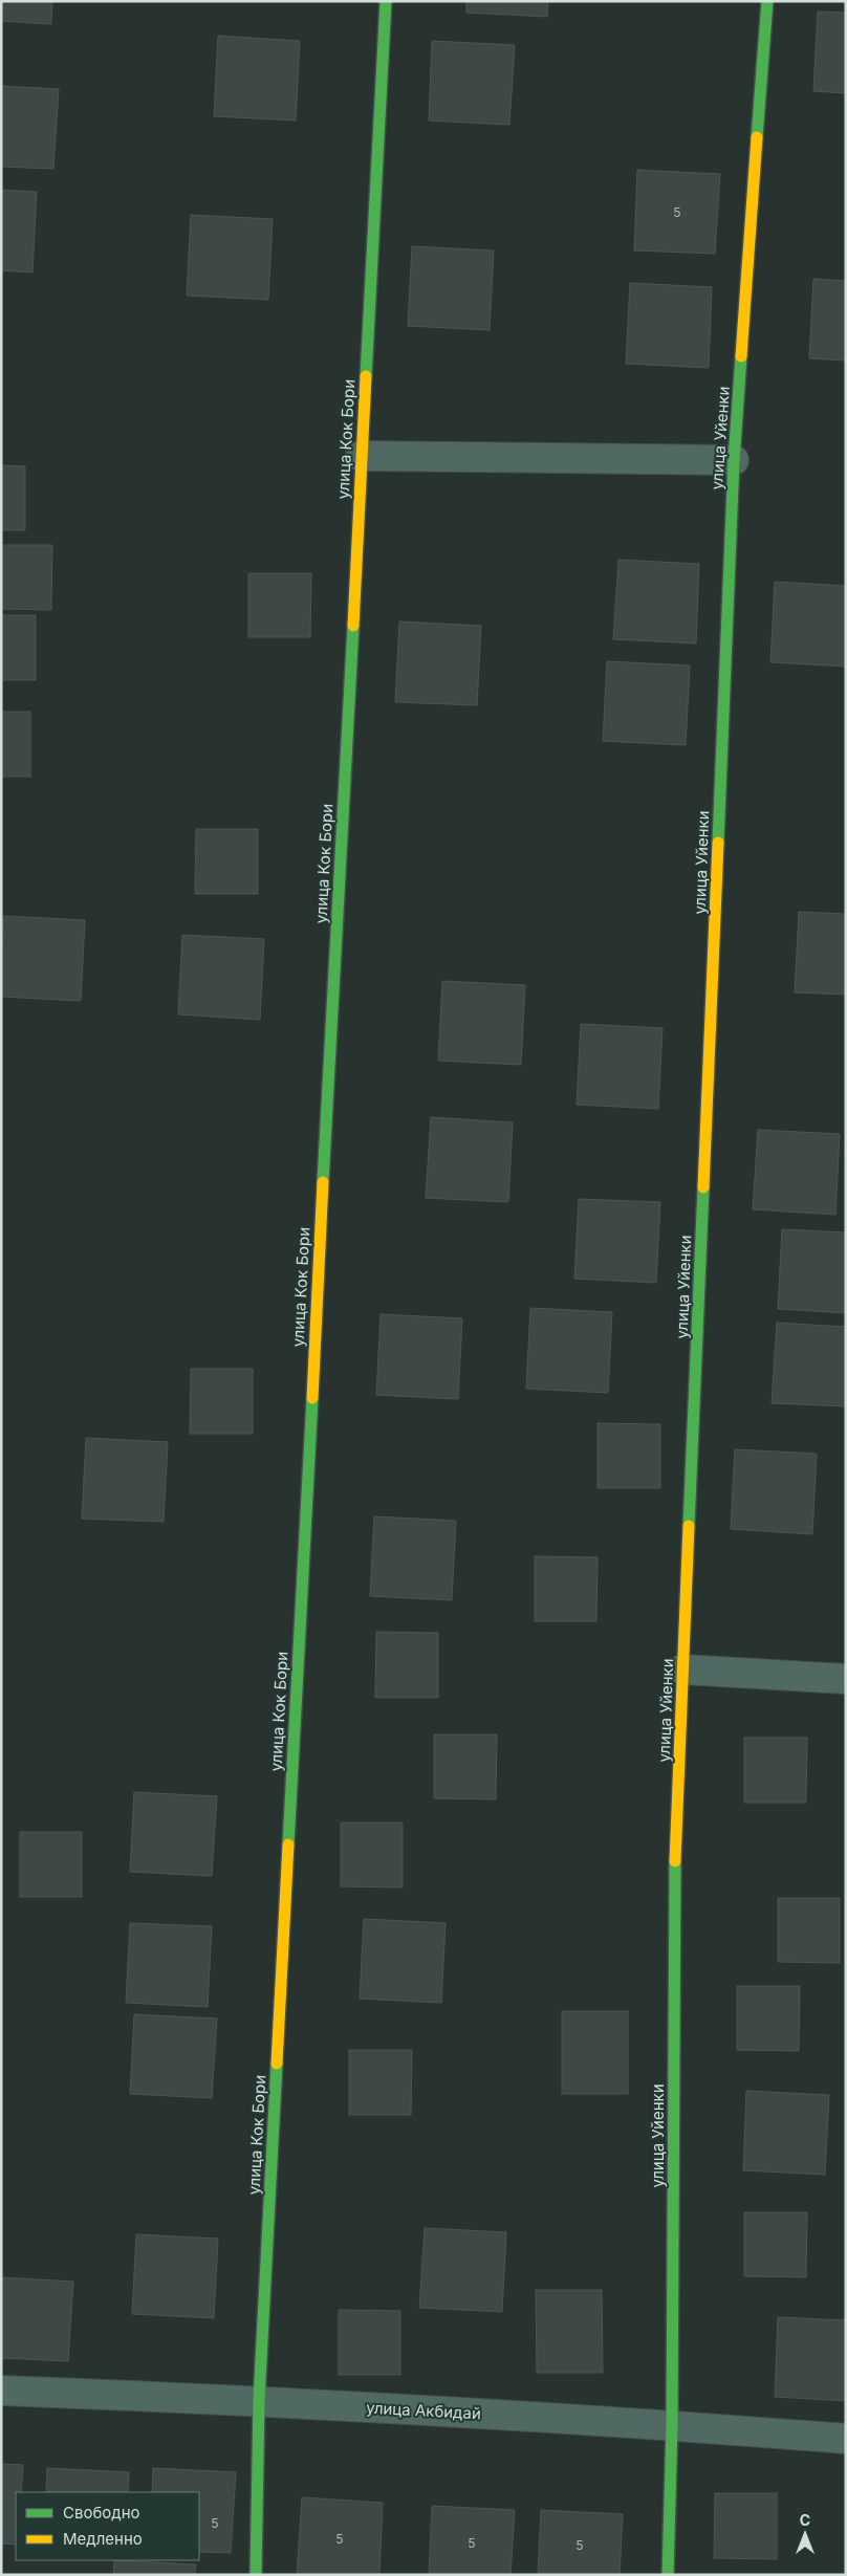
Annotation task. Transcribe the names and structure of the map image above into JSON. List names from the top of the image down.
{
  "streets": {
    "street": ["улица Уйенки", "улица Кок Бори", "улица Акбидай"]
  },
  "crossings": [
    ["улица Уйенки", "улица Акбидай"],
    ["улица Кок Бори", "улица Акбидай"]
  ],
  "house_numbers": [
    "5",
    "5",
    "5",
    "5",
    "5"
  ],
  "legend": ["Свободно", "Медленно"],
  "north": "top"
}
